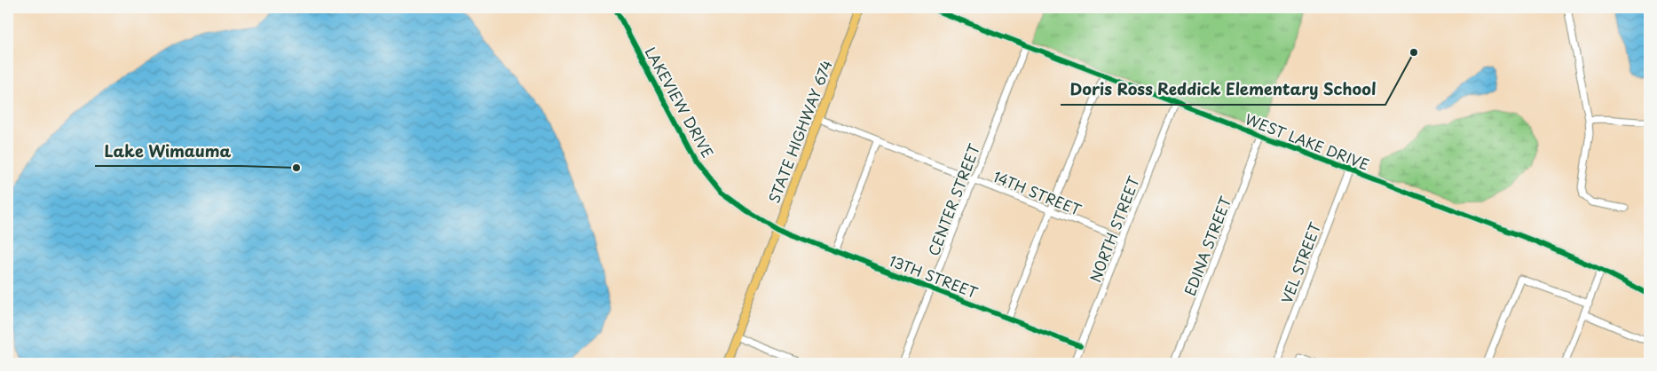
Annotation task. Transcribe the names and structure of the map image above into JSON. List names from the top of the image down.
{
  "streets": {
    "main road": ["STATE HIGHWAY 674"],
    "street": [
      "LAKEVIEW DRIVE",
      "WEST LAKE DRIVE",
      "14TH STREET",
      "CENTER STREET",
      "NORTH STREET",
      "EDINA STREET",
      "VEL STREET",
      "13TH STREET"
    ]
  },
  "crossings": [
    ["LAKEVIEW DRIVE", "STATE HIGHWAY 674"],
    ["LAKEVIEW DRIVE", "13TH STREET"],
    ["STATE HIGHWAY 674", "14TH STREET"],
    ["STATE HIGHWAY 674", "13TH STREET"],
    ["WEST LAKE DRIVE", "CENTER STREET"],
    ["WEST LAKE DRIVE", "NORTH STREET"],
    ["WEST LAKE DRIVE", "EDINA STREET"],
    ["WEST LAKE DRIVE", "VEL STREET"],
    ["14TH STREET", "CENTER STREET"],
    ["14TH STREET", "NORTH STREET"],
    ["CENTER STREET", "13TH STREET"],
    ["NORTH STREET", "13TH STREET"]
  ],
  "places": ["Doris Ross Reddick Elementary School", "Lake Wimauma"]
}
